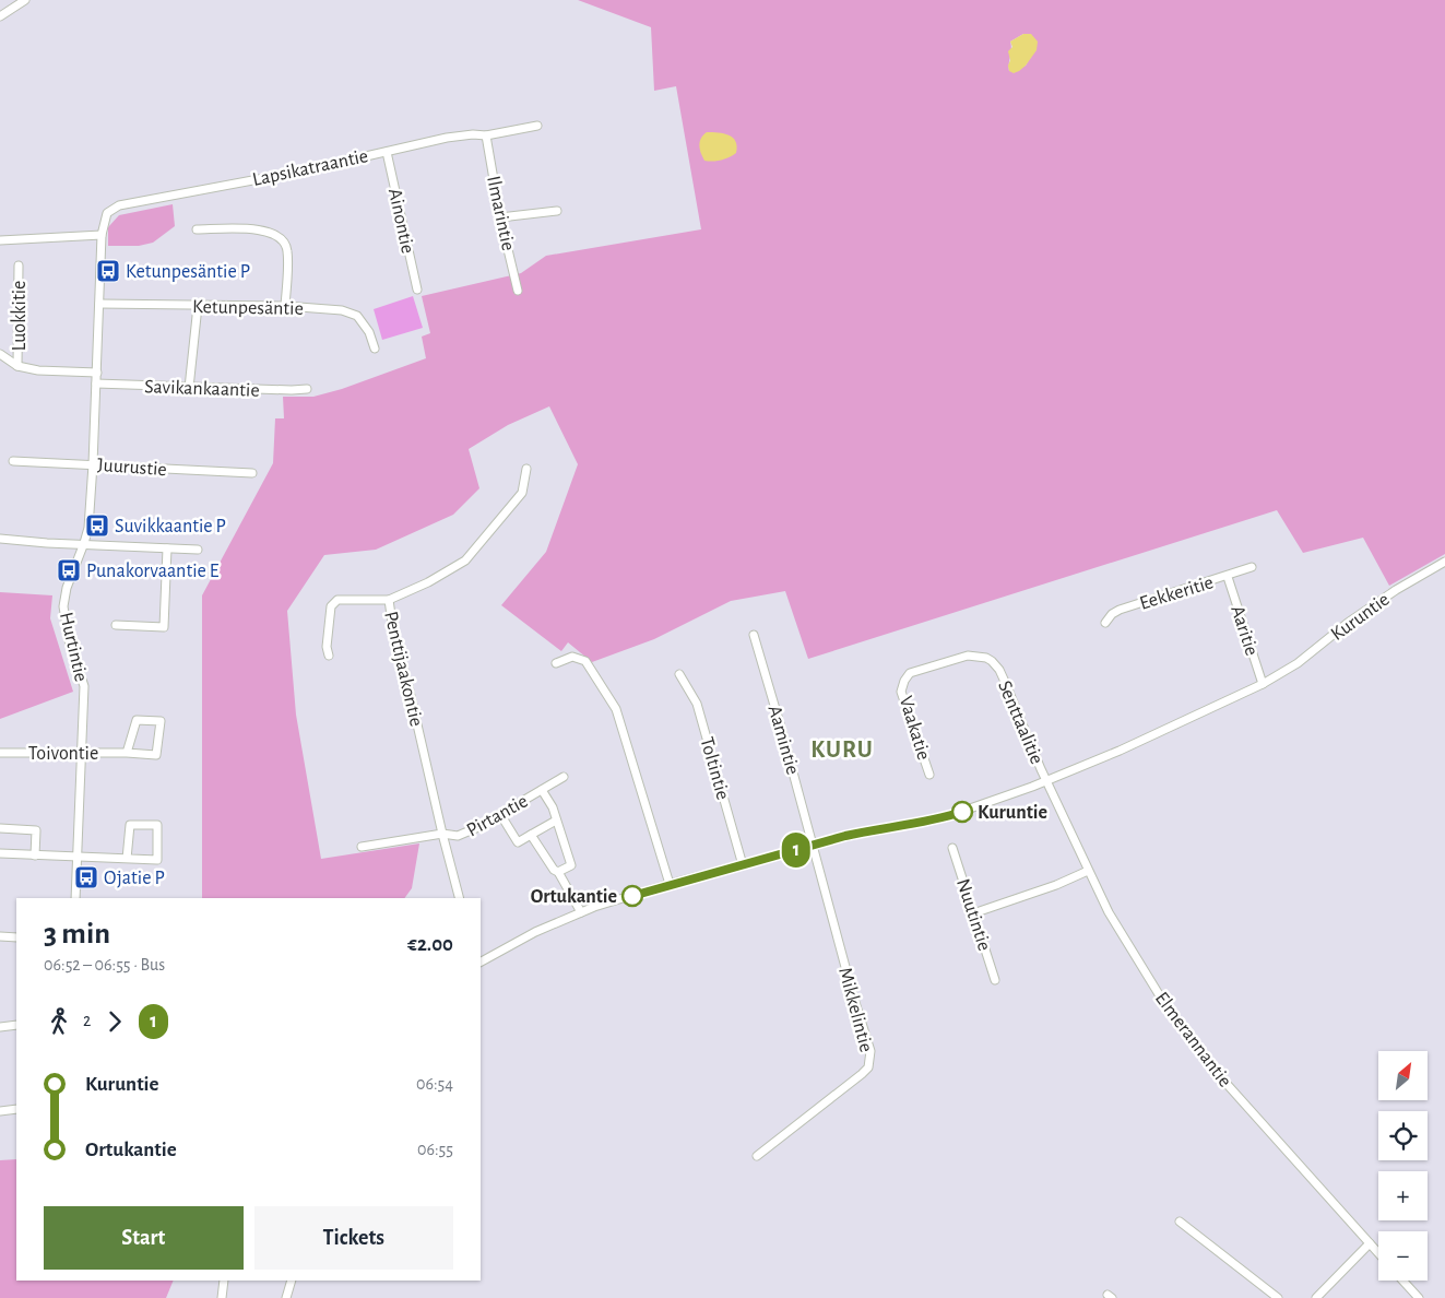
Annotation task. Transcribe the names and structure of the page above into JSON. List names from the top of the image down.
{
  "streets": {
    "street": [
      "Lapsikatraantie",
      "Ilmarintie",
      "Ainontie",
      "Ketunpesäntie",
      "Luokkitie",
      "Savikankaantie",
      "Juurustie",
      "Eekkeritie",
      "Kuruntie",
      "Aaritie",
      "Hurtintie",
      "Penttijaakontie",
      "Senttaalitie",
      "Vaakatie",
      "Aamintie",
      "Toivontie",
      "Toltintie",
      "Pirtantie",
      "Nuutintie",
      "Mikkelintie",
      "Elmerannantie"
    ]
  },
  "crossings": [
    ["Lapsikatraantie", "Ilmarintie"],
    ["Lapsikatraantie", "Ainontie"],
    ["Lapsikatraantie", "Hurtintie"],
    ["Ketunpesäntie", "Hurtintie"],
    ["Savikankaantie", "Hurtintie"],
    ["Juurustie", "Hurtintie"],
    ["Eekkeritie", "Aaritie"],
    ["Kuruntie", "Aaritie"],
    ["Kuruntie", "Senttaalitie"],
    ["Kuruntie", "Aamintie"],
    ["Kuruntie", "Toltintie"],
    ["Kuruntie", "Mikkelintie"],
    ["Kuruntie", "Elmerannantie"],
    ["Hurtintie", "Toivontie"],
    ["Penttijaakontie", "Pirtantie"],
    ["Senttaalitie", "Vaakatie"],
    ["Senttaalitie", "Elmerannantie"],
    ["Aamintie", "Mikkelintie"]
  ],
  "districts": ["KURU"],
  "places": {
    "bus stop": [
      "Ketunpesäntie P",
      "Suvikkaantie P",
      "Punakorvaantie E",
      "Ojatie P"
    ],
    "other": ["Kuruntie", "Ortukantie"]
  },
  "lines": ["bus line 1"],
  "north": "top right",
  "page": {
    "on_map": "1",
    "heading": ["3 min", "06:52 – 06:55 · Bus", "€2.00"],
    "legs": ["2", "1"],
    "map_buttons": ["+", "−"],
    "list": [
      {
        "name": "Kuruntie",
        "value": "06:54"
      },
      {
        "name": "Ortukantie",
        "value": "06:55"
      }
    ],
    "buttons": ["Start", "Tickets"]
  }
}
